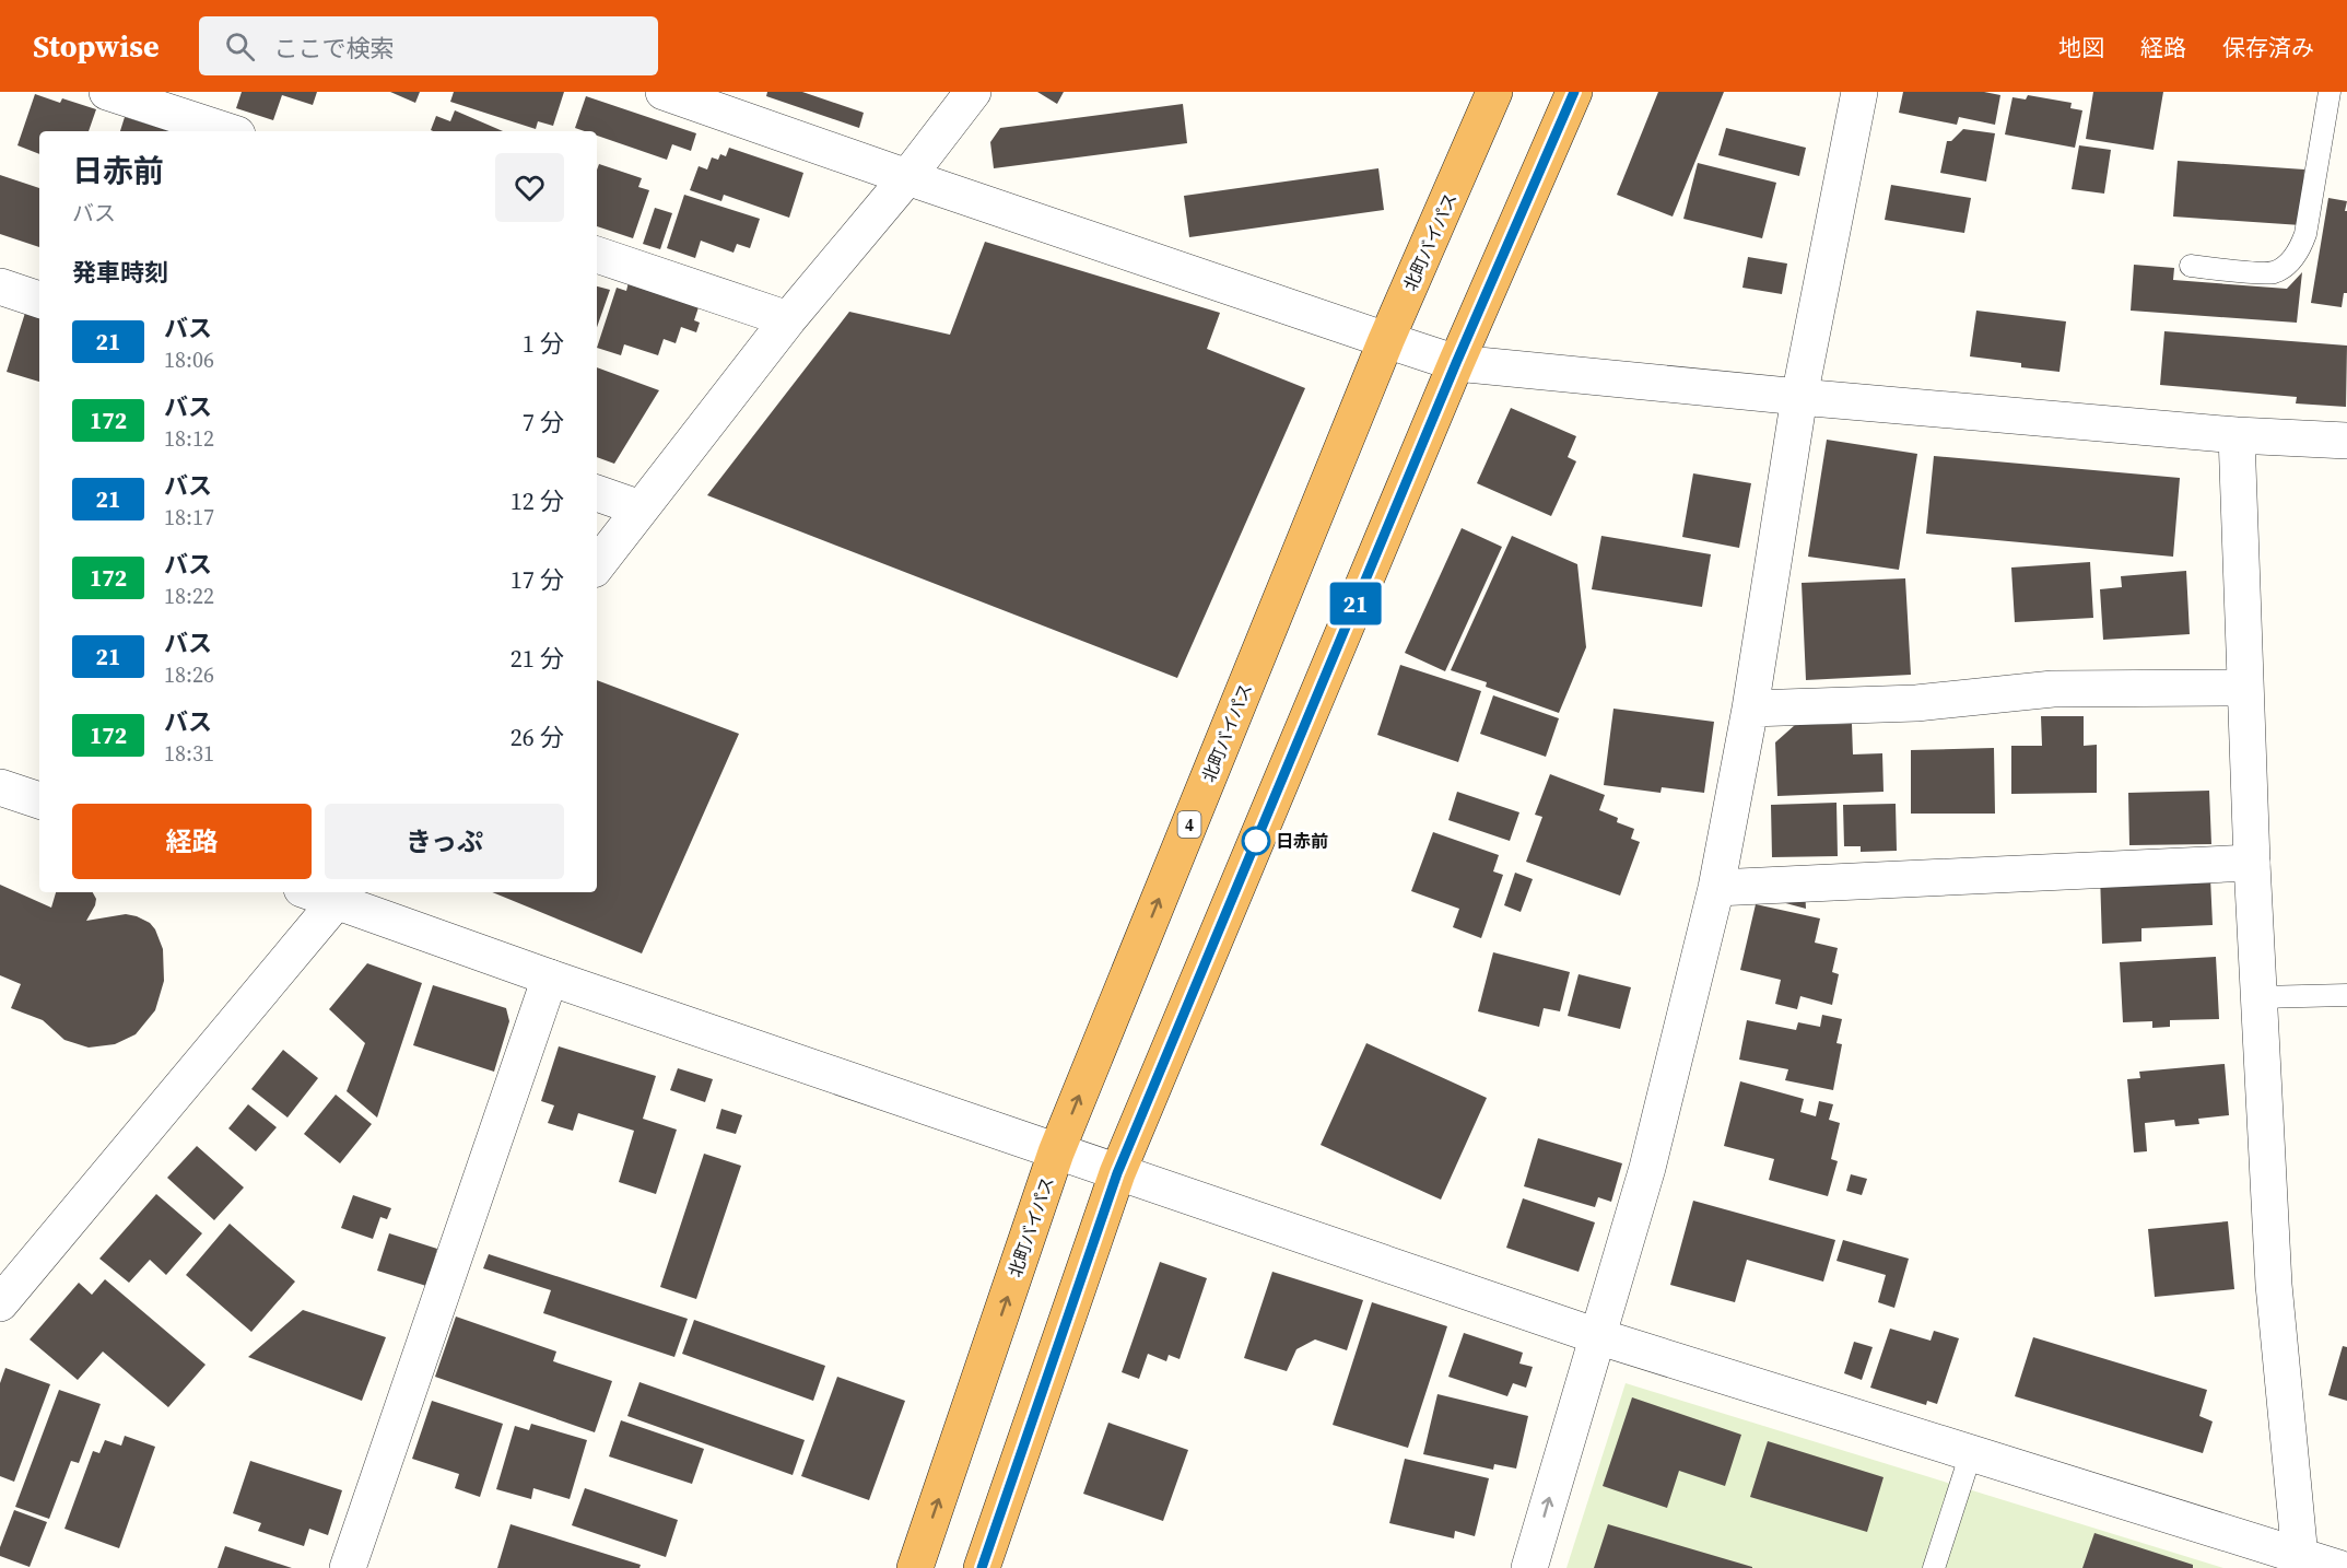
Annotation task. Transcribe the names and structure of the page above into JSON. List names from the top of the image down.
{
  "streets": {
    "highway": ["北町バイパス", "4"]
  },
  "places": ["日赤前"],
  "lines": ["bus line 21"],
  "page": {
    "header": "Stopwise",
    "search": "ここで検索",
    "nav": ["地図", "経路", "保存済み"],
    "on_map": "21",
    "heading": [
      ["日赤前", "バス"],
      "発車時刻"
    ],
    "list": [
      {
        "mark": "21",
        "name": "バス",
        "note": "18:06",
        "value": "1 分"
      },
      {
        "mark": "172",
        "name": "バス",
        "note": "18:12",
        "value": "7 分"
      },
      {
        "mark": "21",
        "name": "バス",
        "note": "18:17",
        "value": "12 分"
      },
      {
        "mark": "172",
        "name": "バス",
        "note": "18:22",
        "value": "17 分"
      },
      {
        "mark": "21",
        "name": "バス",
        "note": "18:26",
        "value": "21 分"
      },
      {
        "mark": "172",
        "name": "バス",
        "note": "18:31",
        "value": "26 分"
      }
    ],
    "buttons": ["経路", "きっぷ"]
  }
}
